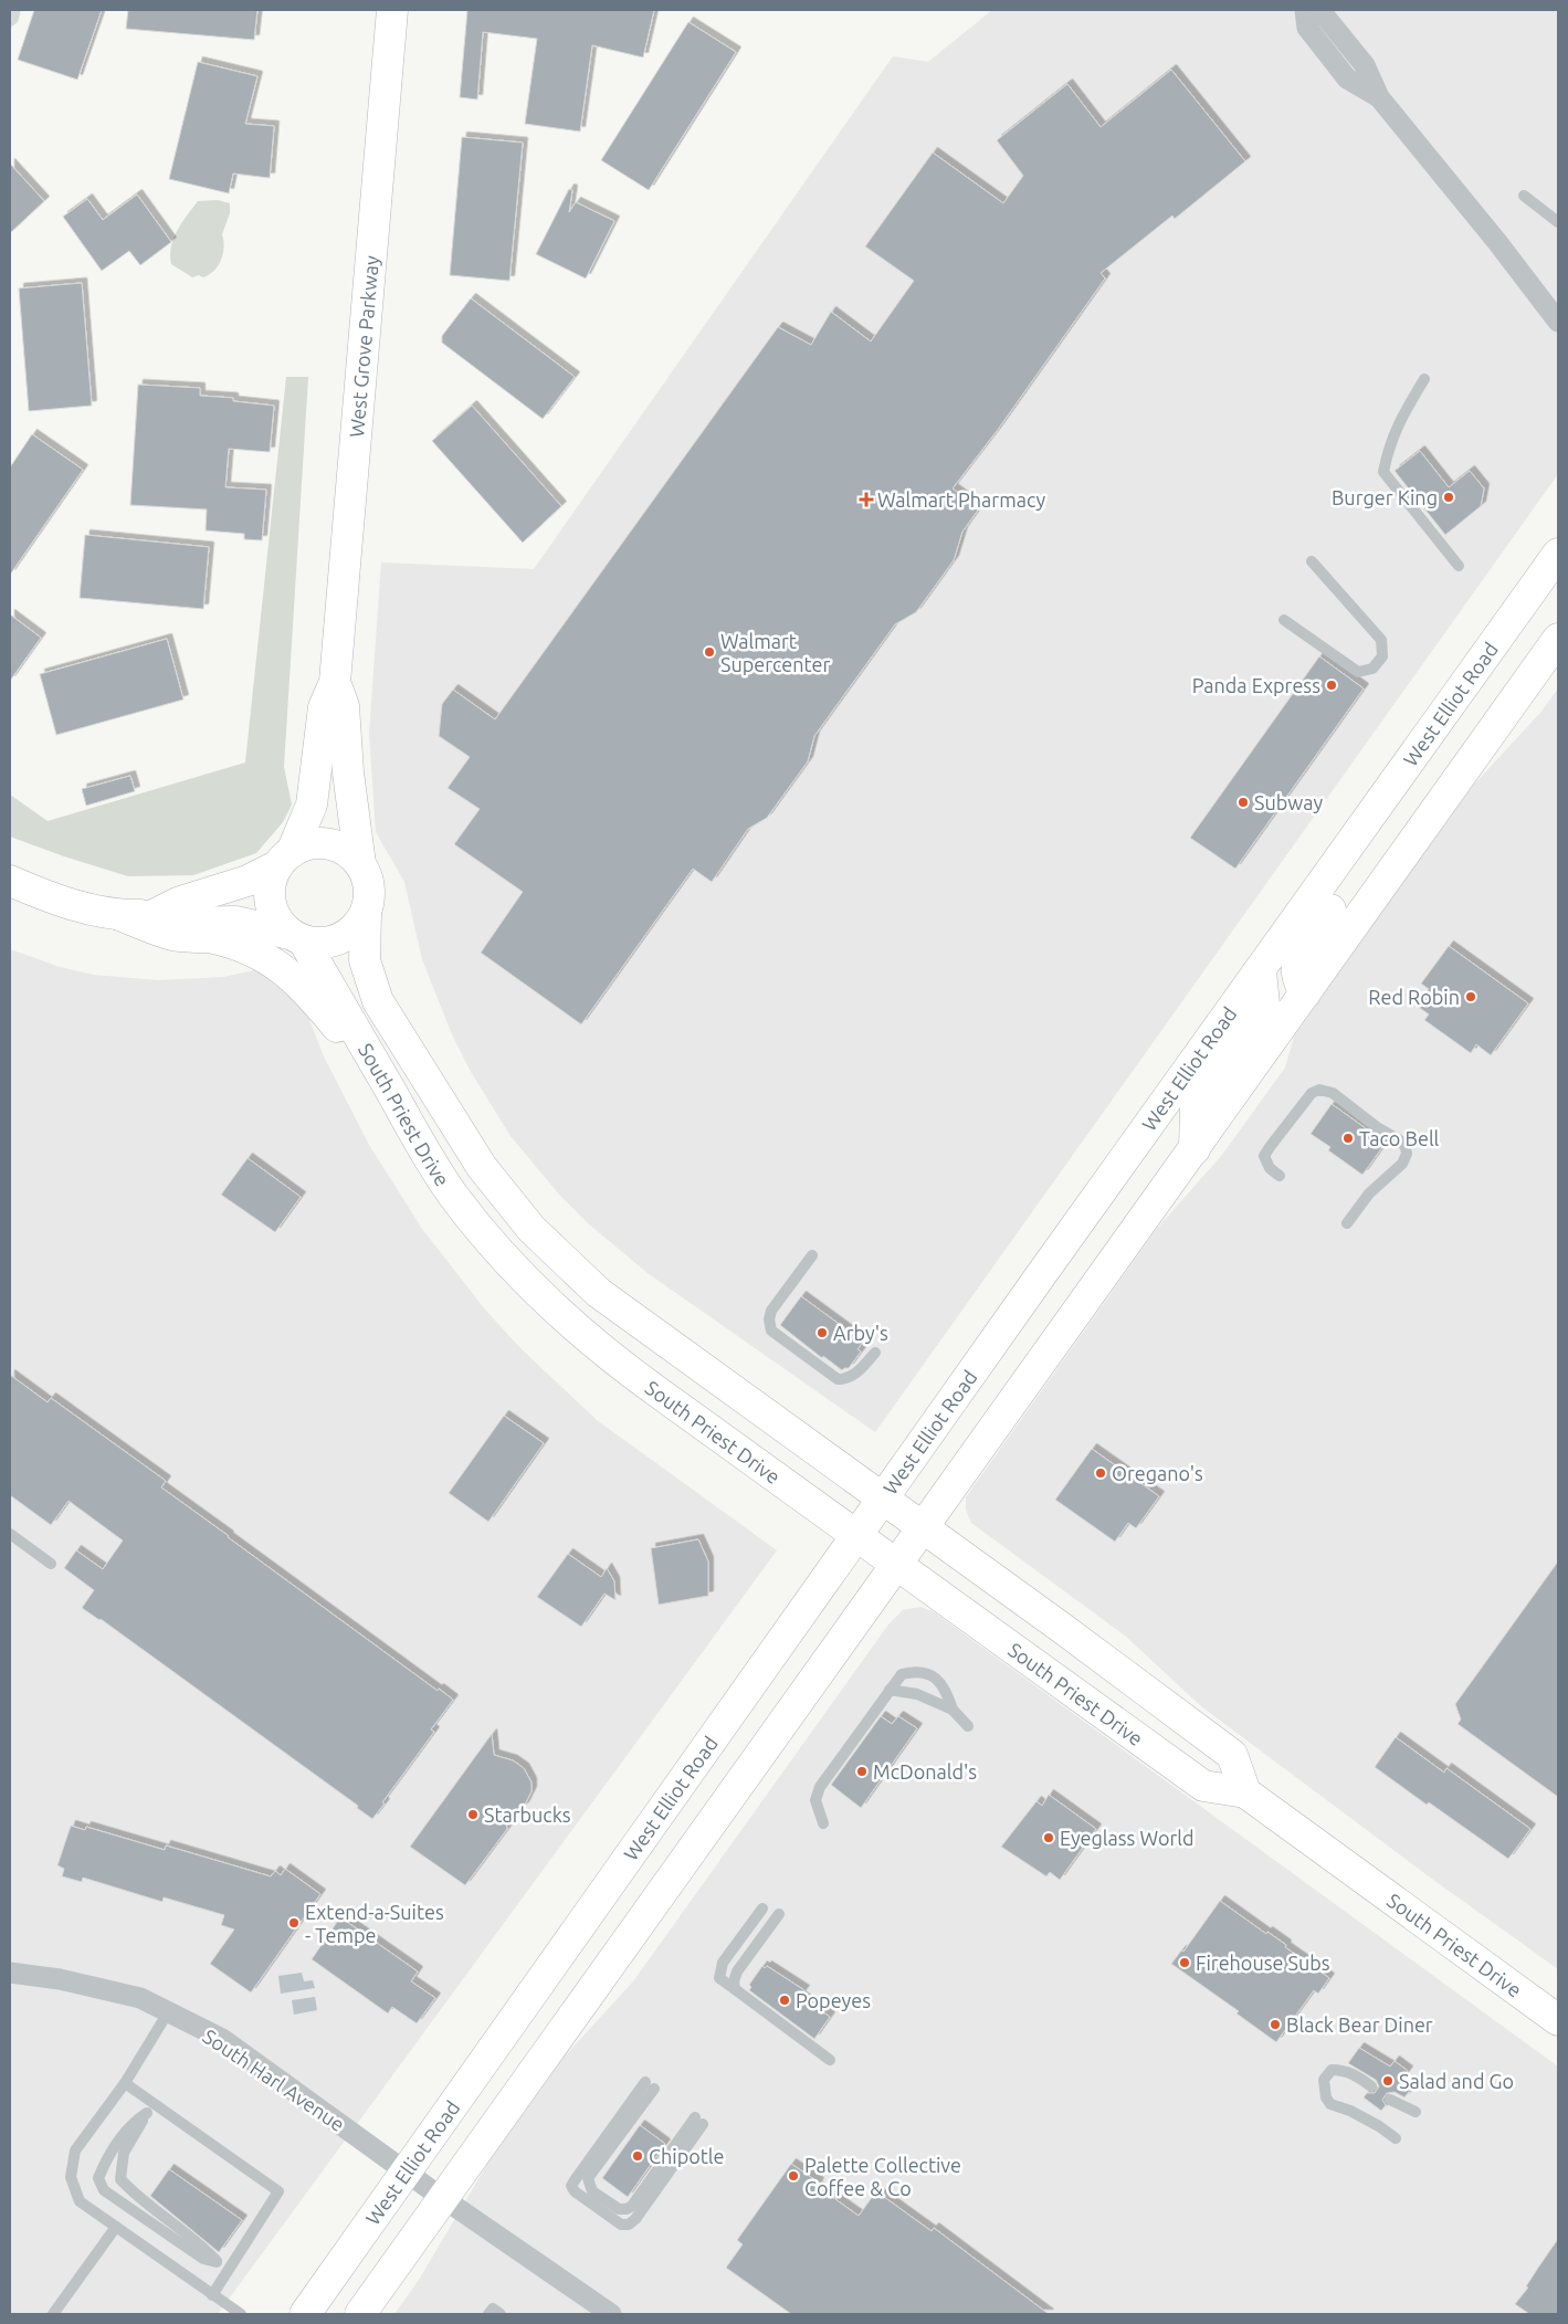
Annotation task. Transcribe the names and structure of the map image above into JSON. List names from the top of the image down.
{
  "streets": {
    "main road": ["West Grove Parkway", "West Elliot Road", "South Priest Drive"],
    "street": ["South Harl Avenue"]
  },
  "crossings": [
    ["West Grove Parkway", "South Priest Drive"],
    ["West Elliot Road", "South Priest Drive"],
    ["West Elliot Road", "South Harl Avenue"]
  ],
  "places": {
    "other": [
      "Burger King",
      "Walmart Supercenter",
      "Panda Express",
      "Subway",
      "Red Robin",
      "Taco Bell",
      "Arby's",
      "Oregano's",
      "McDonald's",
      "Starbucks",
      "Eyeglass World",
      "Extend-a-Suites - Tempe",
      "Firehouse Subs",
      "Popeyes",
      "Black Bear Diner",
      "Salad and Go",
      "Chipotle",
      "Palette Collective Coffee & Co"
    ],
    "health": ["Walmart Pharmacy"]
  }
}
